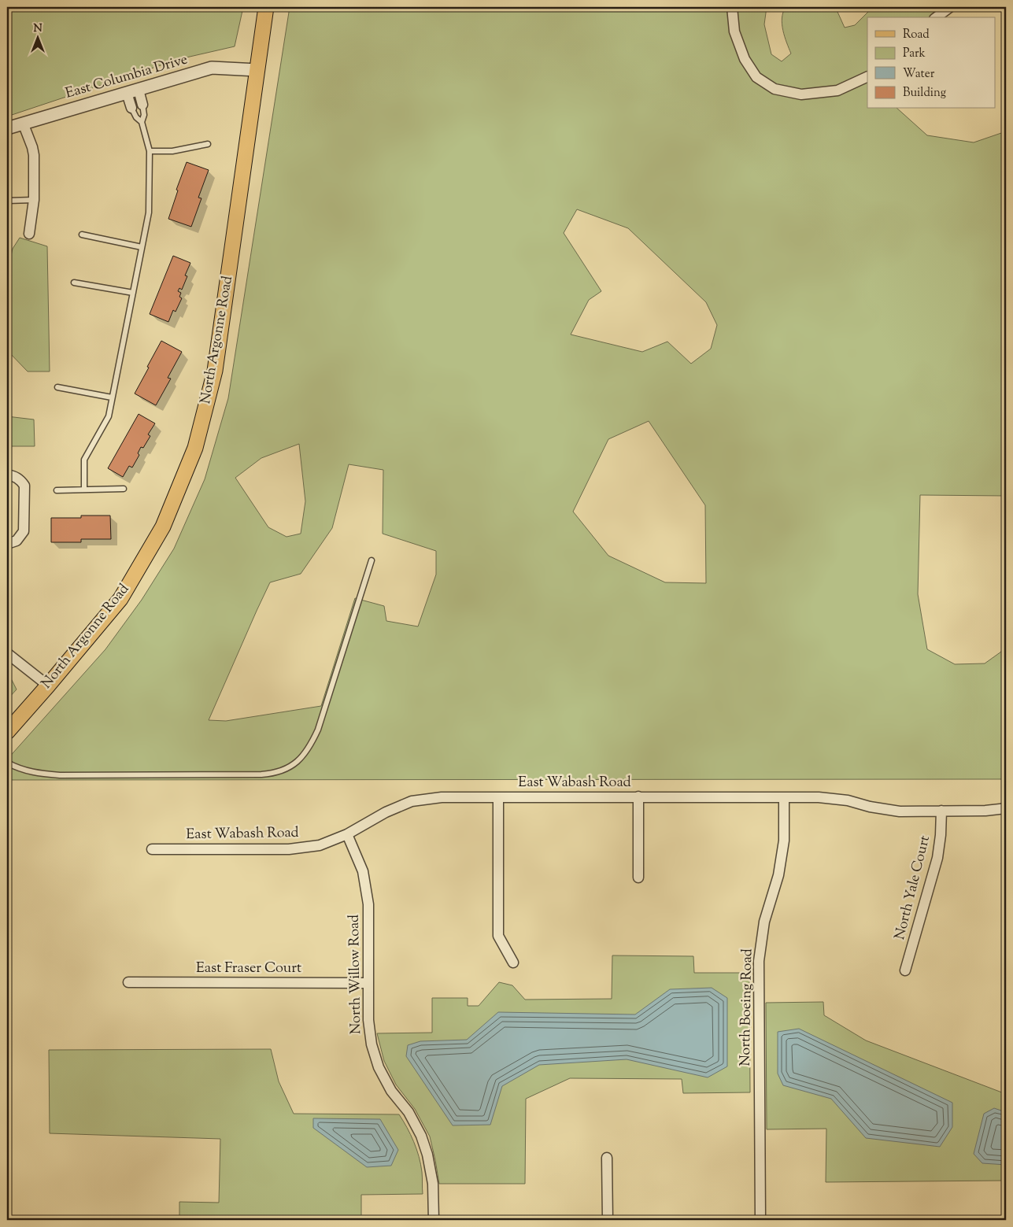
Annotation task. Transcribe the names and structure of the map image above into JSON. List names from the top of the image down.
{
  "streets": {
    "main road": ["North Argonne Road"],
    "street": [
      "East Columbia Drive",
      "East Wabash Road",
      "North Yale Court",
      "East Fraser Court",
      "North Willow Road",
      "North Boeing Road"
    ]
  },
  "crossings": [
    ["East Columbia Drive", "North Argonne Road"],
    ["East Wabash Road", "North Yale Court"],
    ["East Wabash Road", "North Willow Road"],
    ["East Wabash Road", "North Boeing Road"],
    ["East Fraser Court", "North Willow Road"]
  ],
  "legend": [
    "Road",
    "Park",
    "Water",
    "Building"
  ],
  "north": "top"
}
